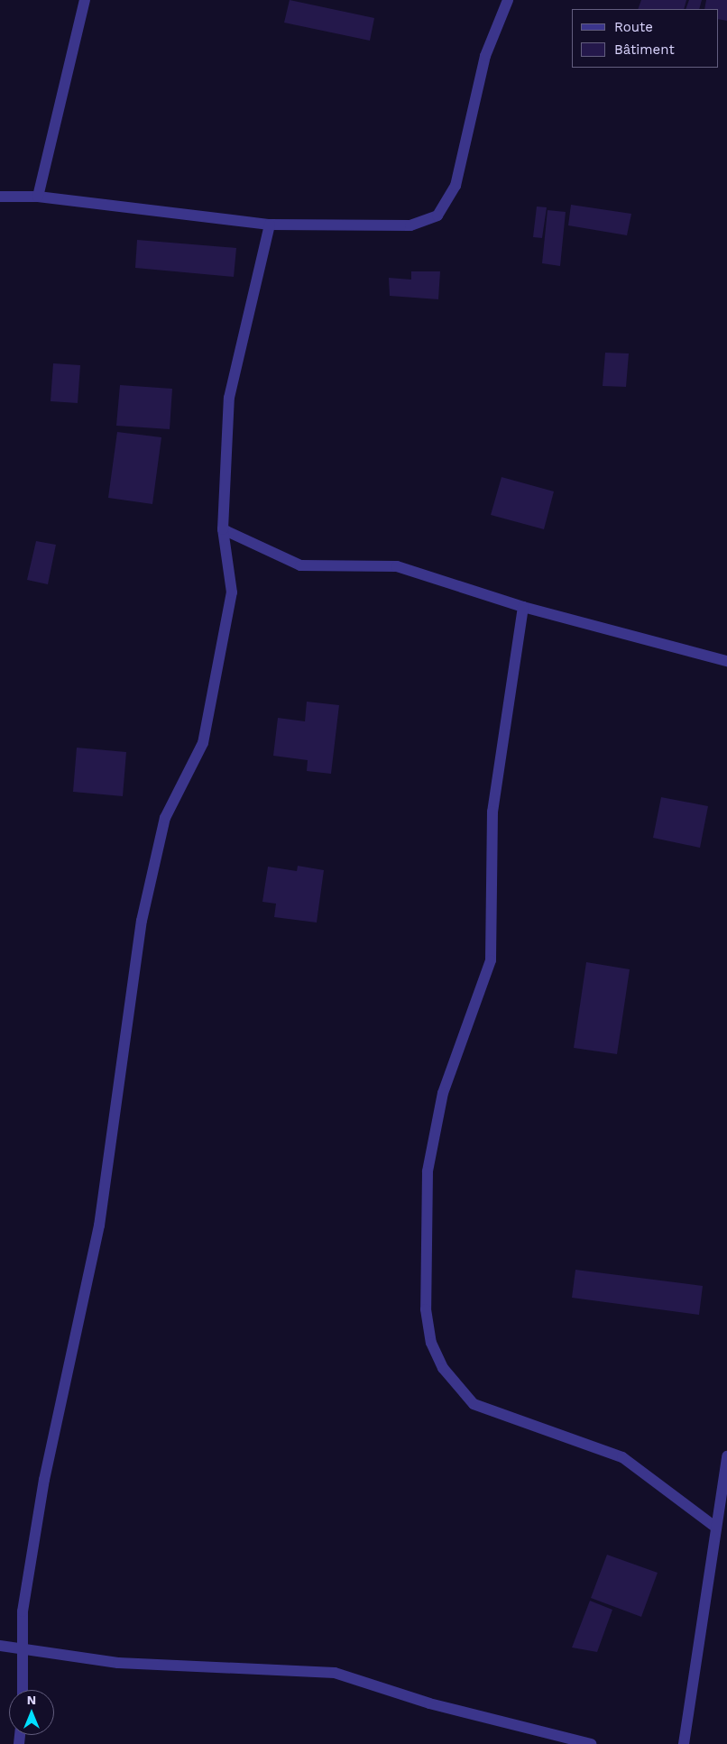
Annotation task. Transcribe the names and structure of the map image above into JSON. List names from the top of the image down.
{
  "legend": ["Route", "Bâtiment"],
  "north": "top"
}
